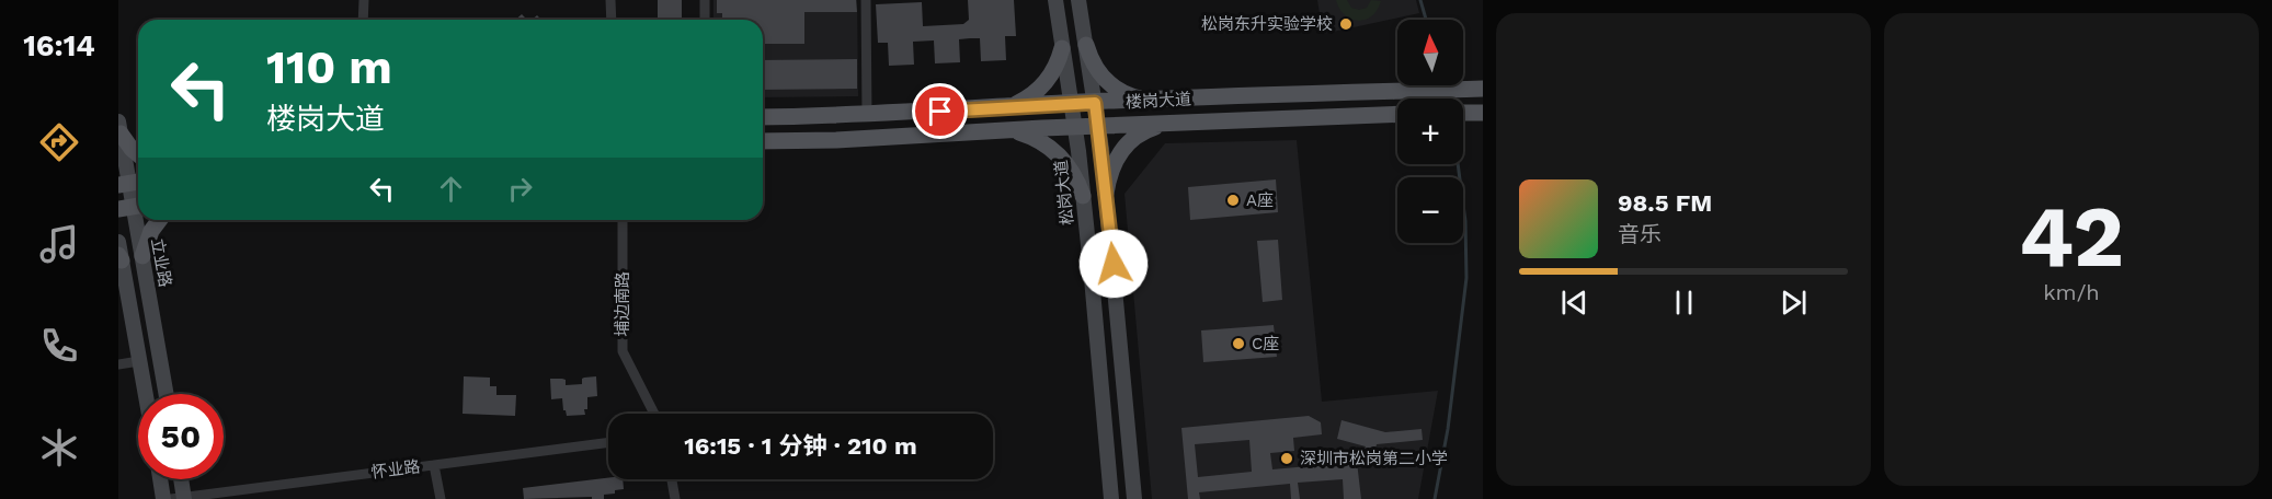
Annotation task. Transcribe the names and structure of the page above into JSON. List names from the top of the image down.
{
  "streets": {
    "main road": ["楼岗大道", "松岗大道", "立业路"],
    "street": ["埔边南路", "怀业路"]
  },
  "crossings": [
    ["楼岗大道", "松岗大道"]
  ],
  "places": [
    "松岗东升实验学校",
    "A座",
    "C座",
    "深圳市松岗第二小学"
  ],
  "north": "top",
  "page": {
    "tabs": "16:14",
    "tile": ["42", "km/h"],
    "map_buttons": ["+", "−"],
    "turn": ["110 m", "楼岗大道"],
    "song": ["98.5 FM", "音乐"],
    "limit": "50",
    "trip": "16:15 · 1 分钟 · 210 m"
  }
}
